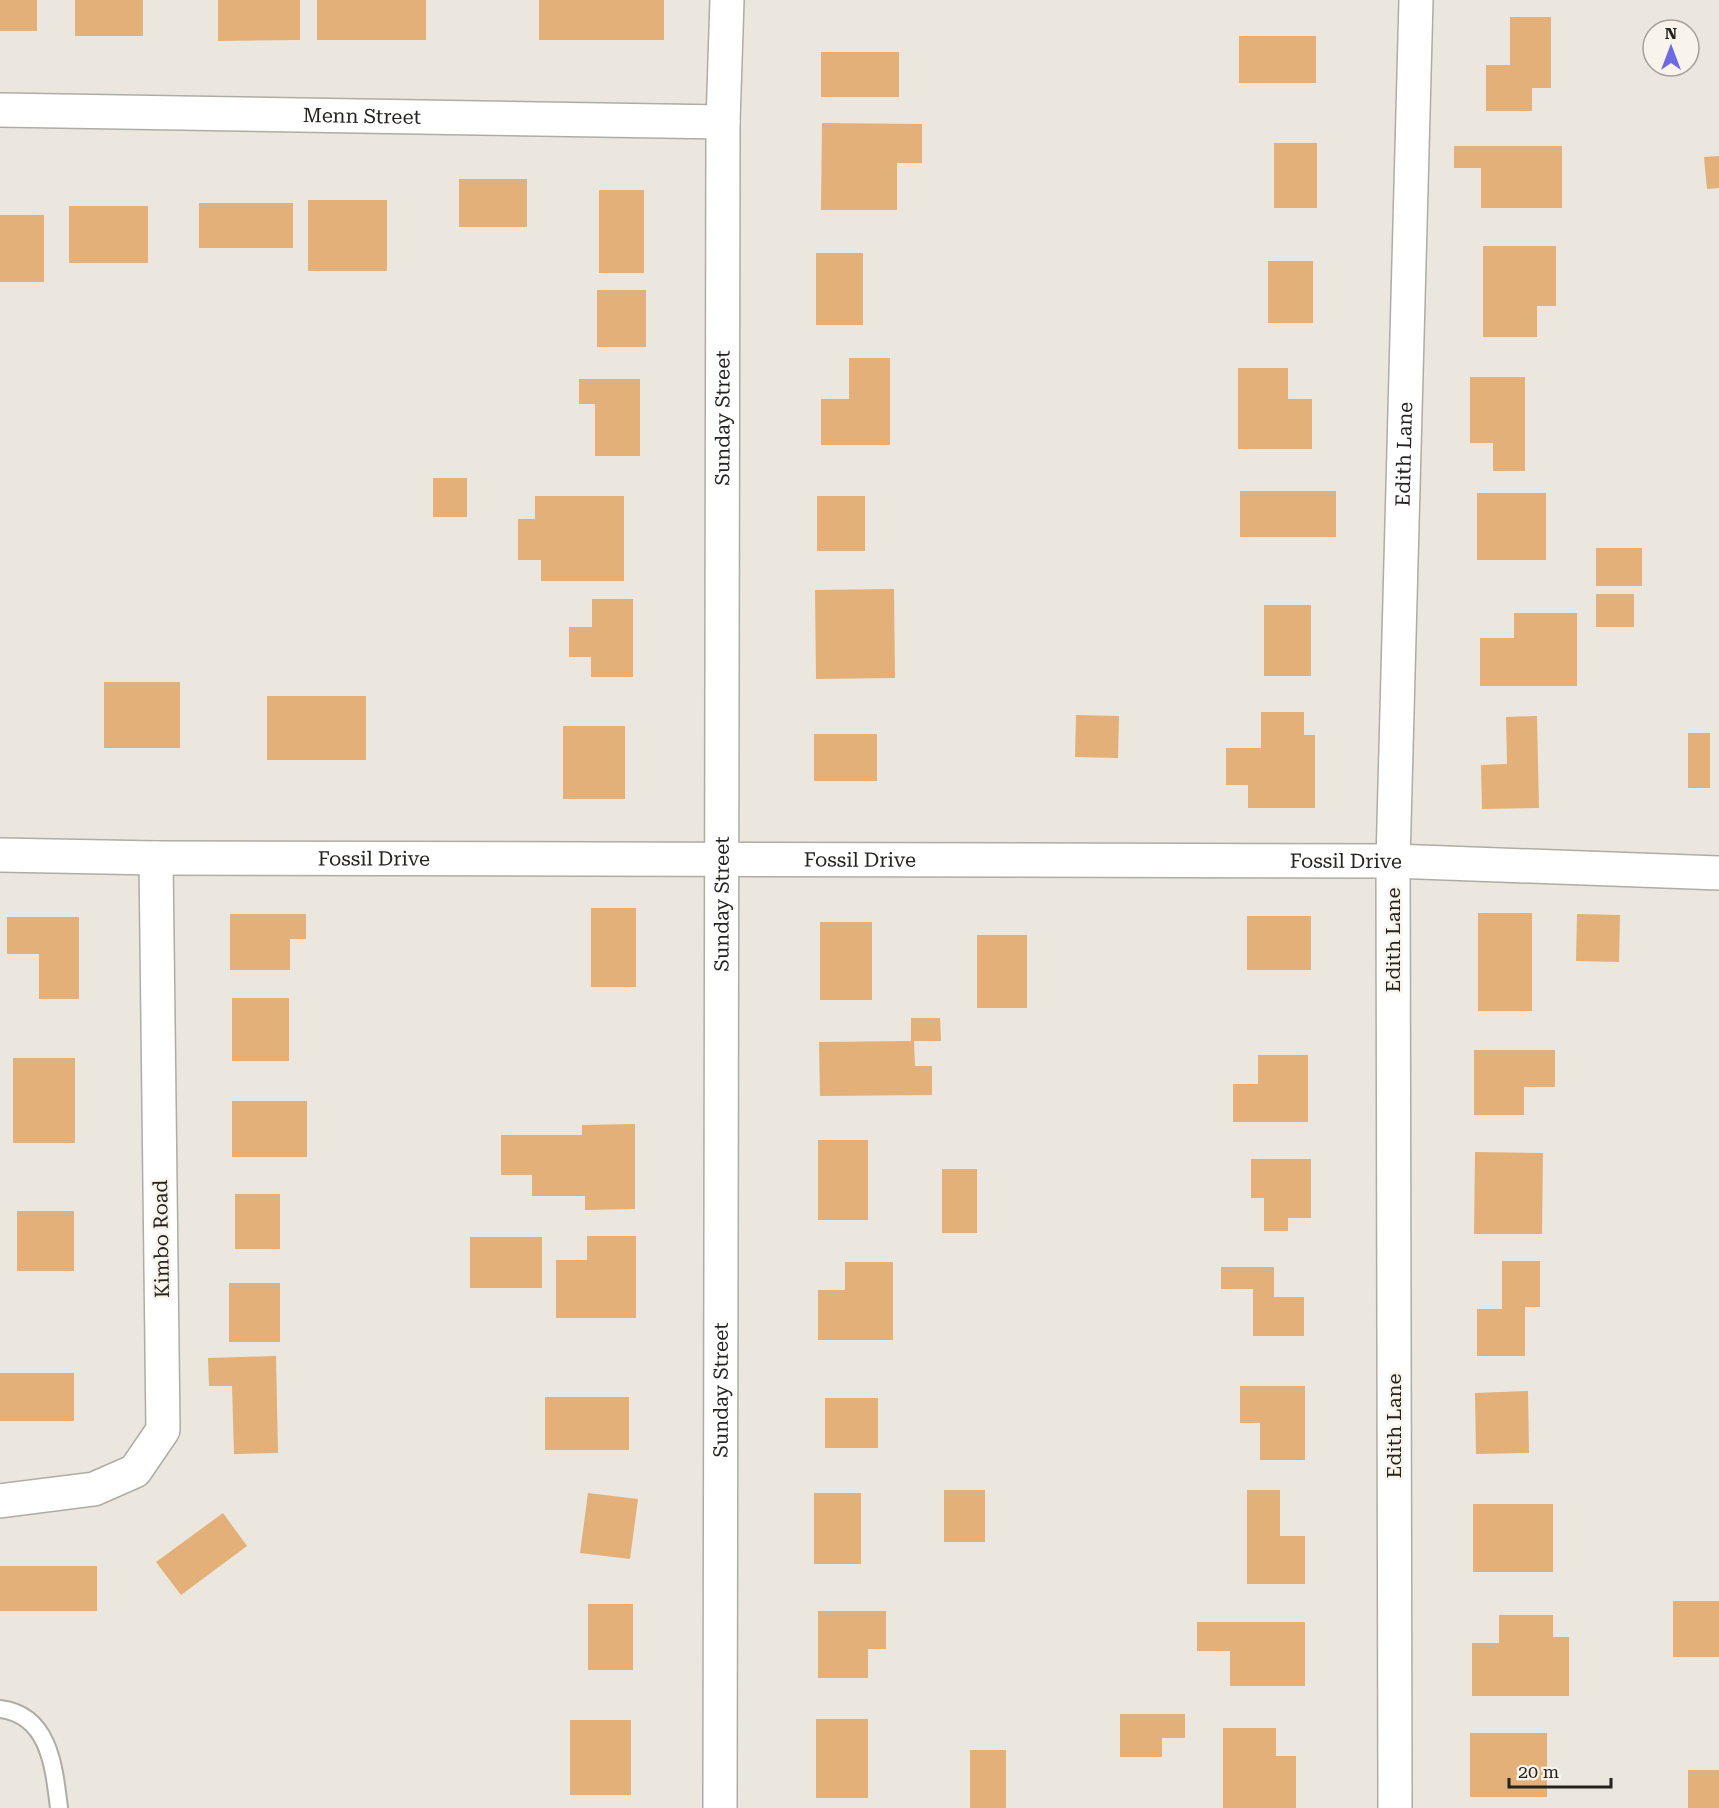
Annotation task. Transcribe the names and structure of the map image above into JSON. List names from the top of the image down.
{
  "streets": {
    "street": [
      "Menn Street",
      "Sunday Street",
      "Edith Lane",
      "Fossil Drive",
      "Kimbo Road"
    ]
  },
  "crossings": [
    ["Menn Street", "Sunday Street"],
    ["Sunday Street", "Fossil Drive"],
    ["Edith Lane", "Fossil Drive"],
    ["Fossil Drive", "Kimbo Road"]
  ],
  "scale_bar": "20 m",
  "north": "top"
}
